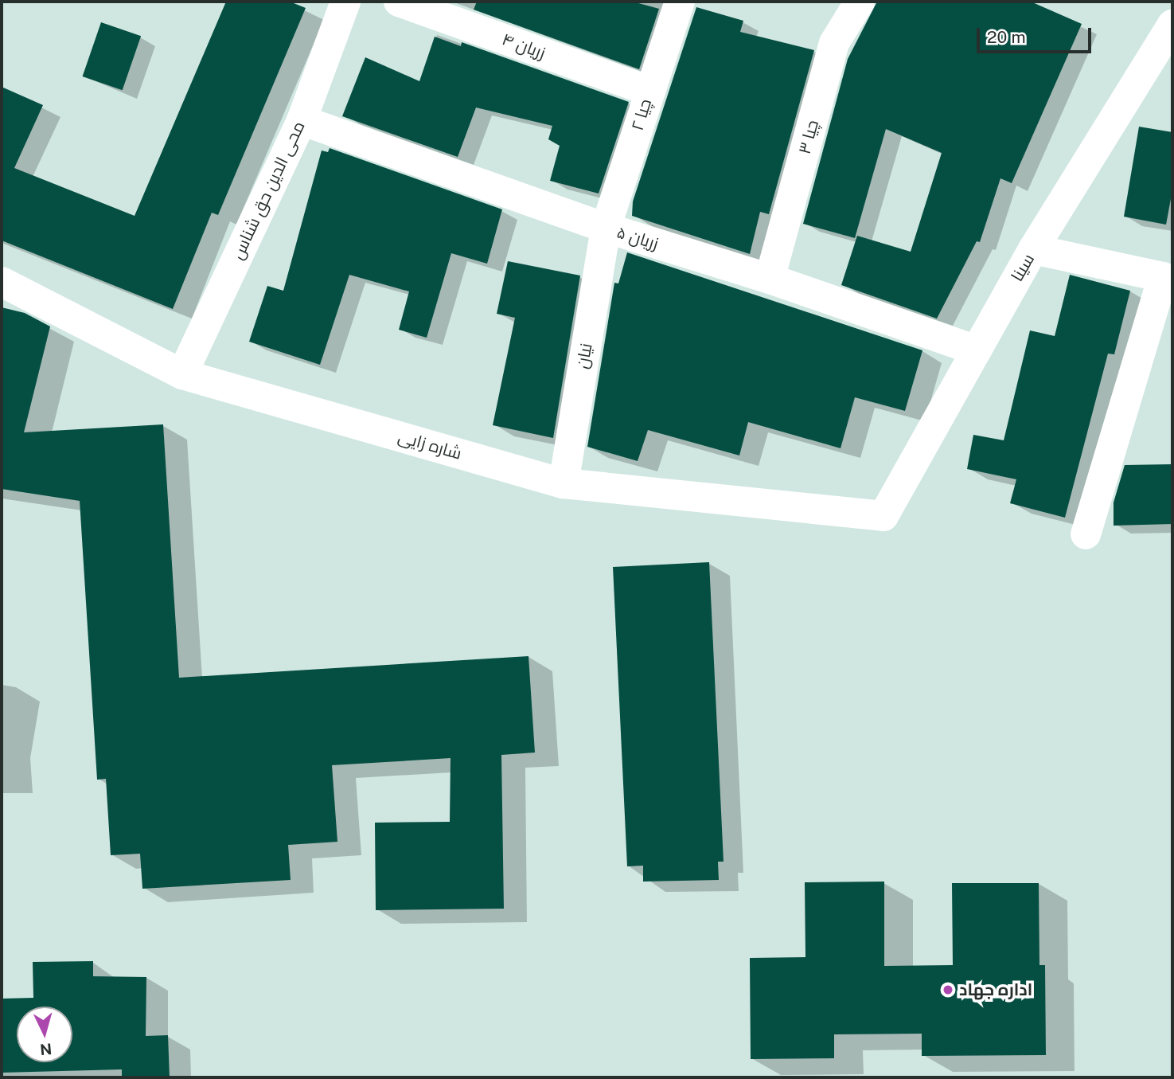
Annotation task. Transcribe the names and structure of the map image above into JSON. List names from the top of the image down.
{
  "streets": {
    "street": [
      "زریان ۴",
      "چیا ۲",
      "چیا ۳",
      "محی الدین حق شناس",
      "زریان ۵",
      "سینا",
      "نیان",
      "شاره زایی"
    ]
  },
  "crossings": [
    ["زریان ۴", "چیا ۲"],
    ["چیا ۲", "زریان ۵"],
    ["چیا ۲", "نیان"],
    ["چیا ۳", "زریان ۵"],
    ["محی الدین حق شناس", "زریان ۵"],
    ["محی الدین حق شناس", "شاره زایی"],
    ["زریان ۵", "سینا"],
    ["زریان ۵", "نیان"],
    ["سینا", "شاره زایی"],
    ["نیان", "شاره زایی"]
  ],
  "places": ["اداره جهاد"],
  "scale_bar": "20 m",
  "north": "bottom"
}
